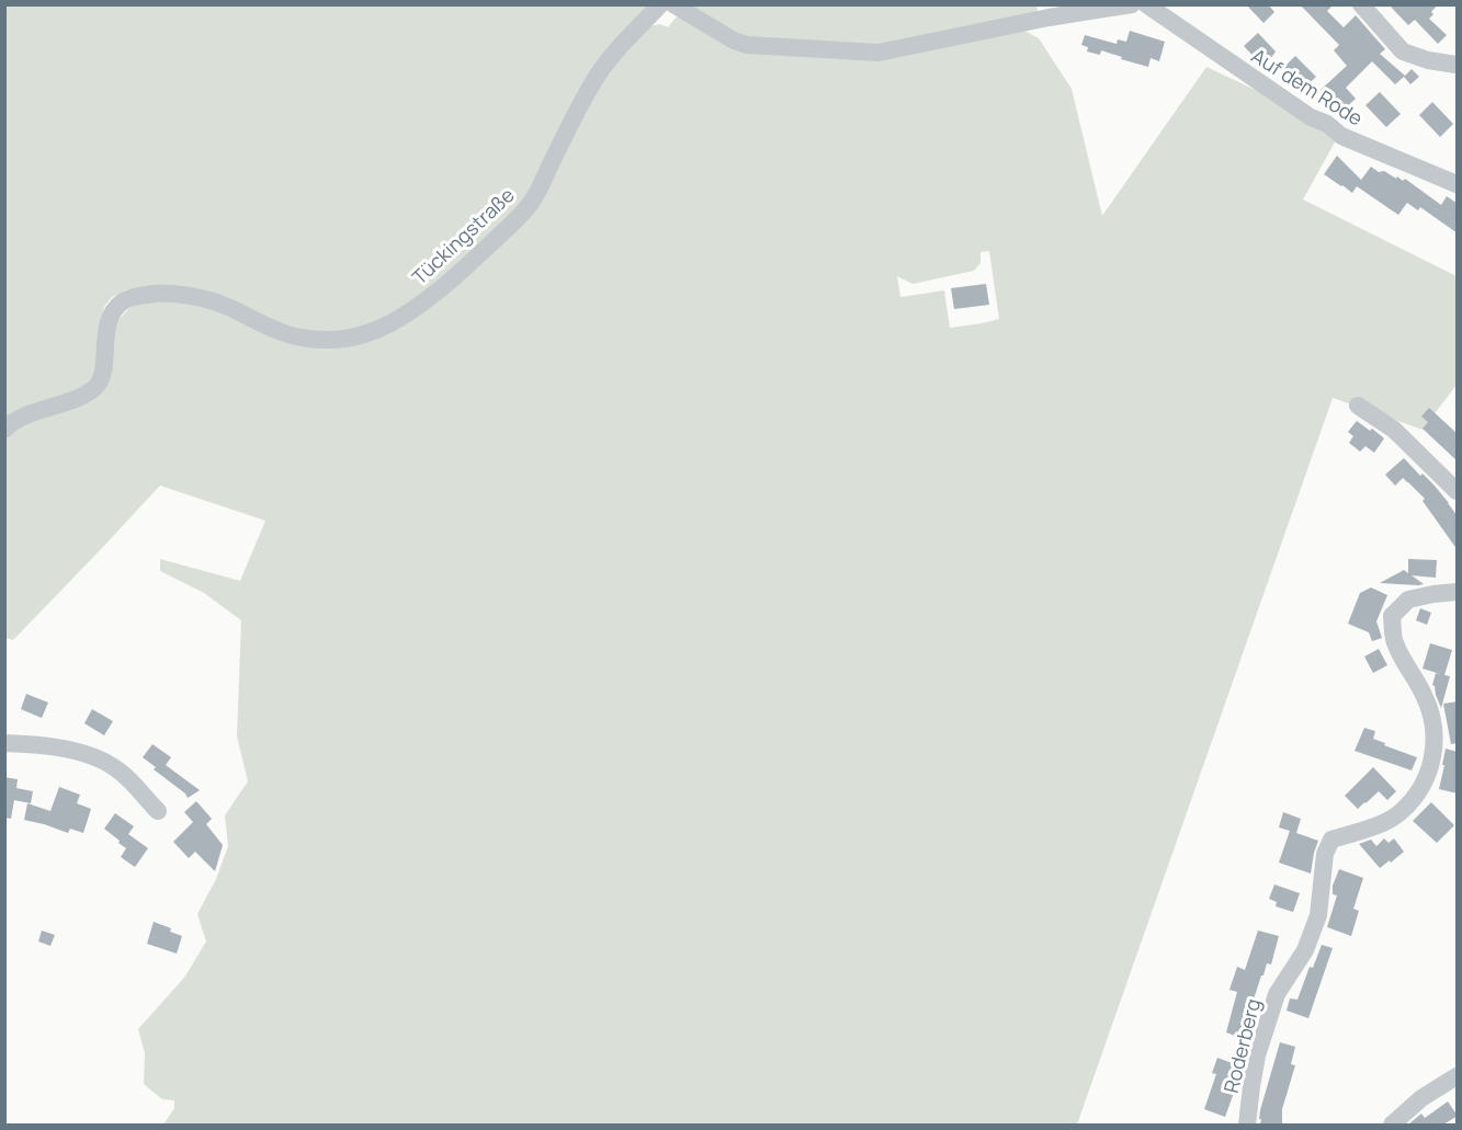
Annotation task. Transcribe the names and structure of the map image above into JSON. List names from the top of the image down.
{
  "streets": {
    "street": ["Auf dem Rode", "Tückingstraße", "Roderberg"]
  }
}
